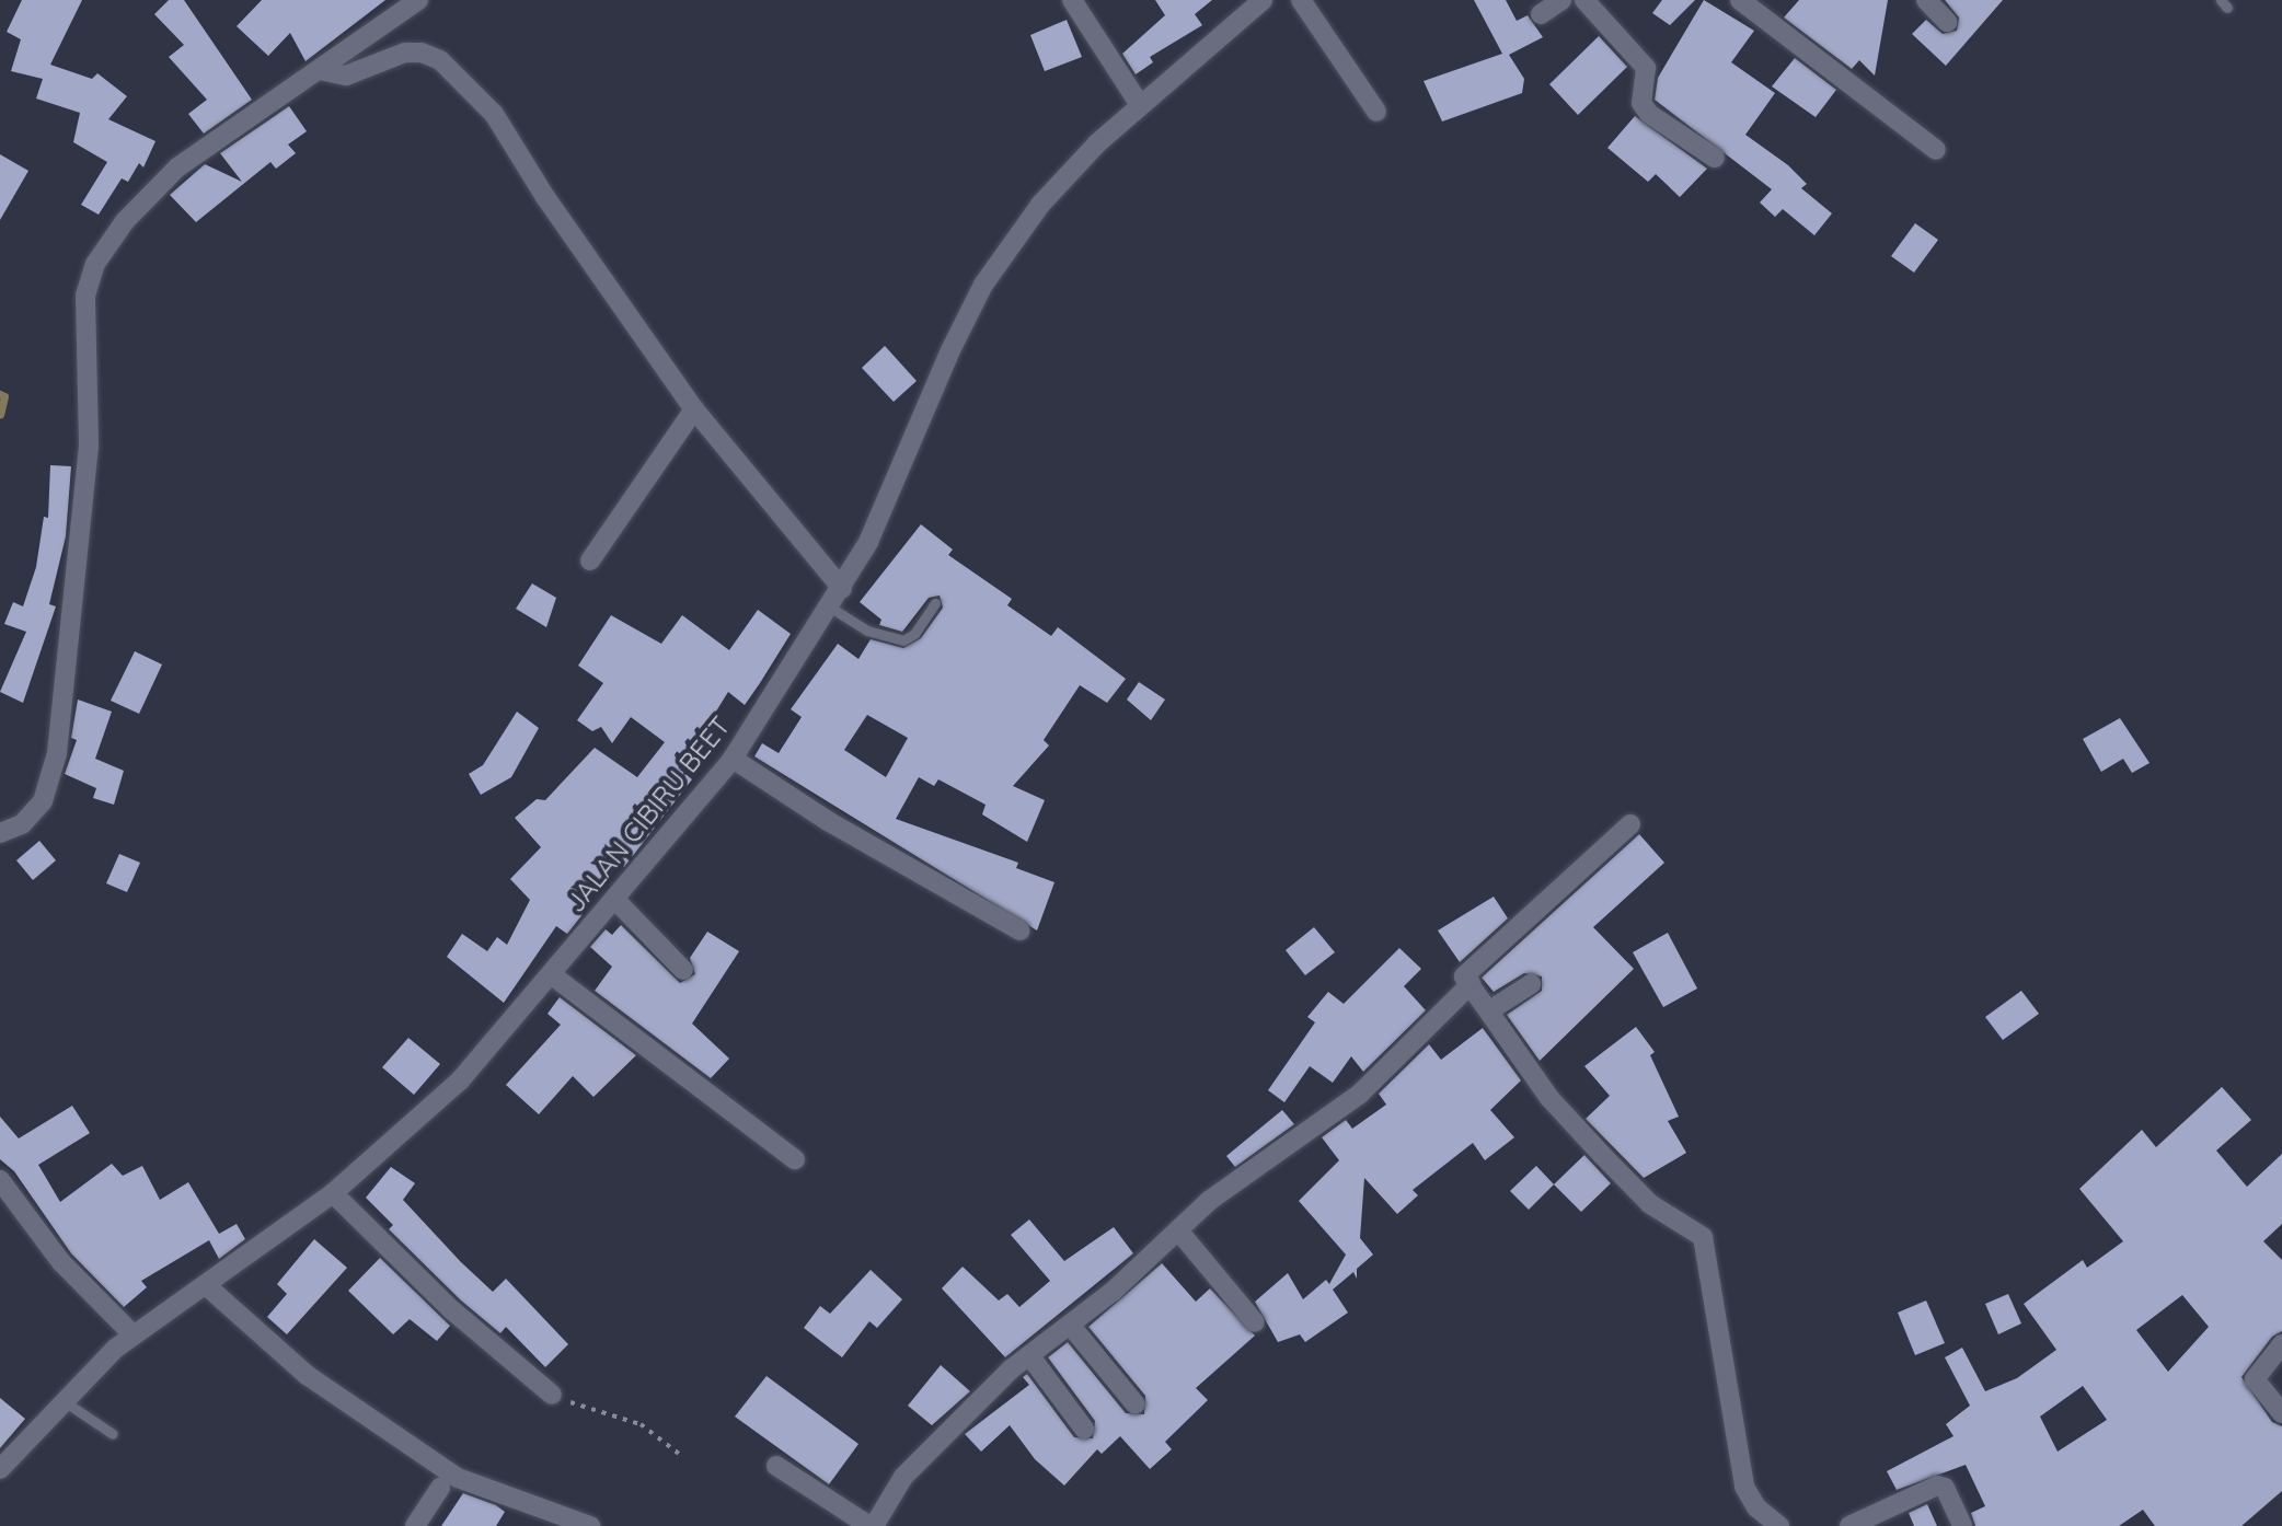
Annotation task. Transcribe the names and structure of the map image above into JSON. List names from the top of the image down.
{
  "streets": {
    "street": ["JALAN CIBIRU BEET"]
  }
}
